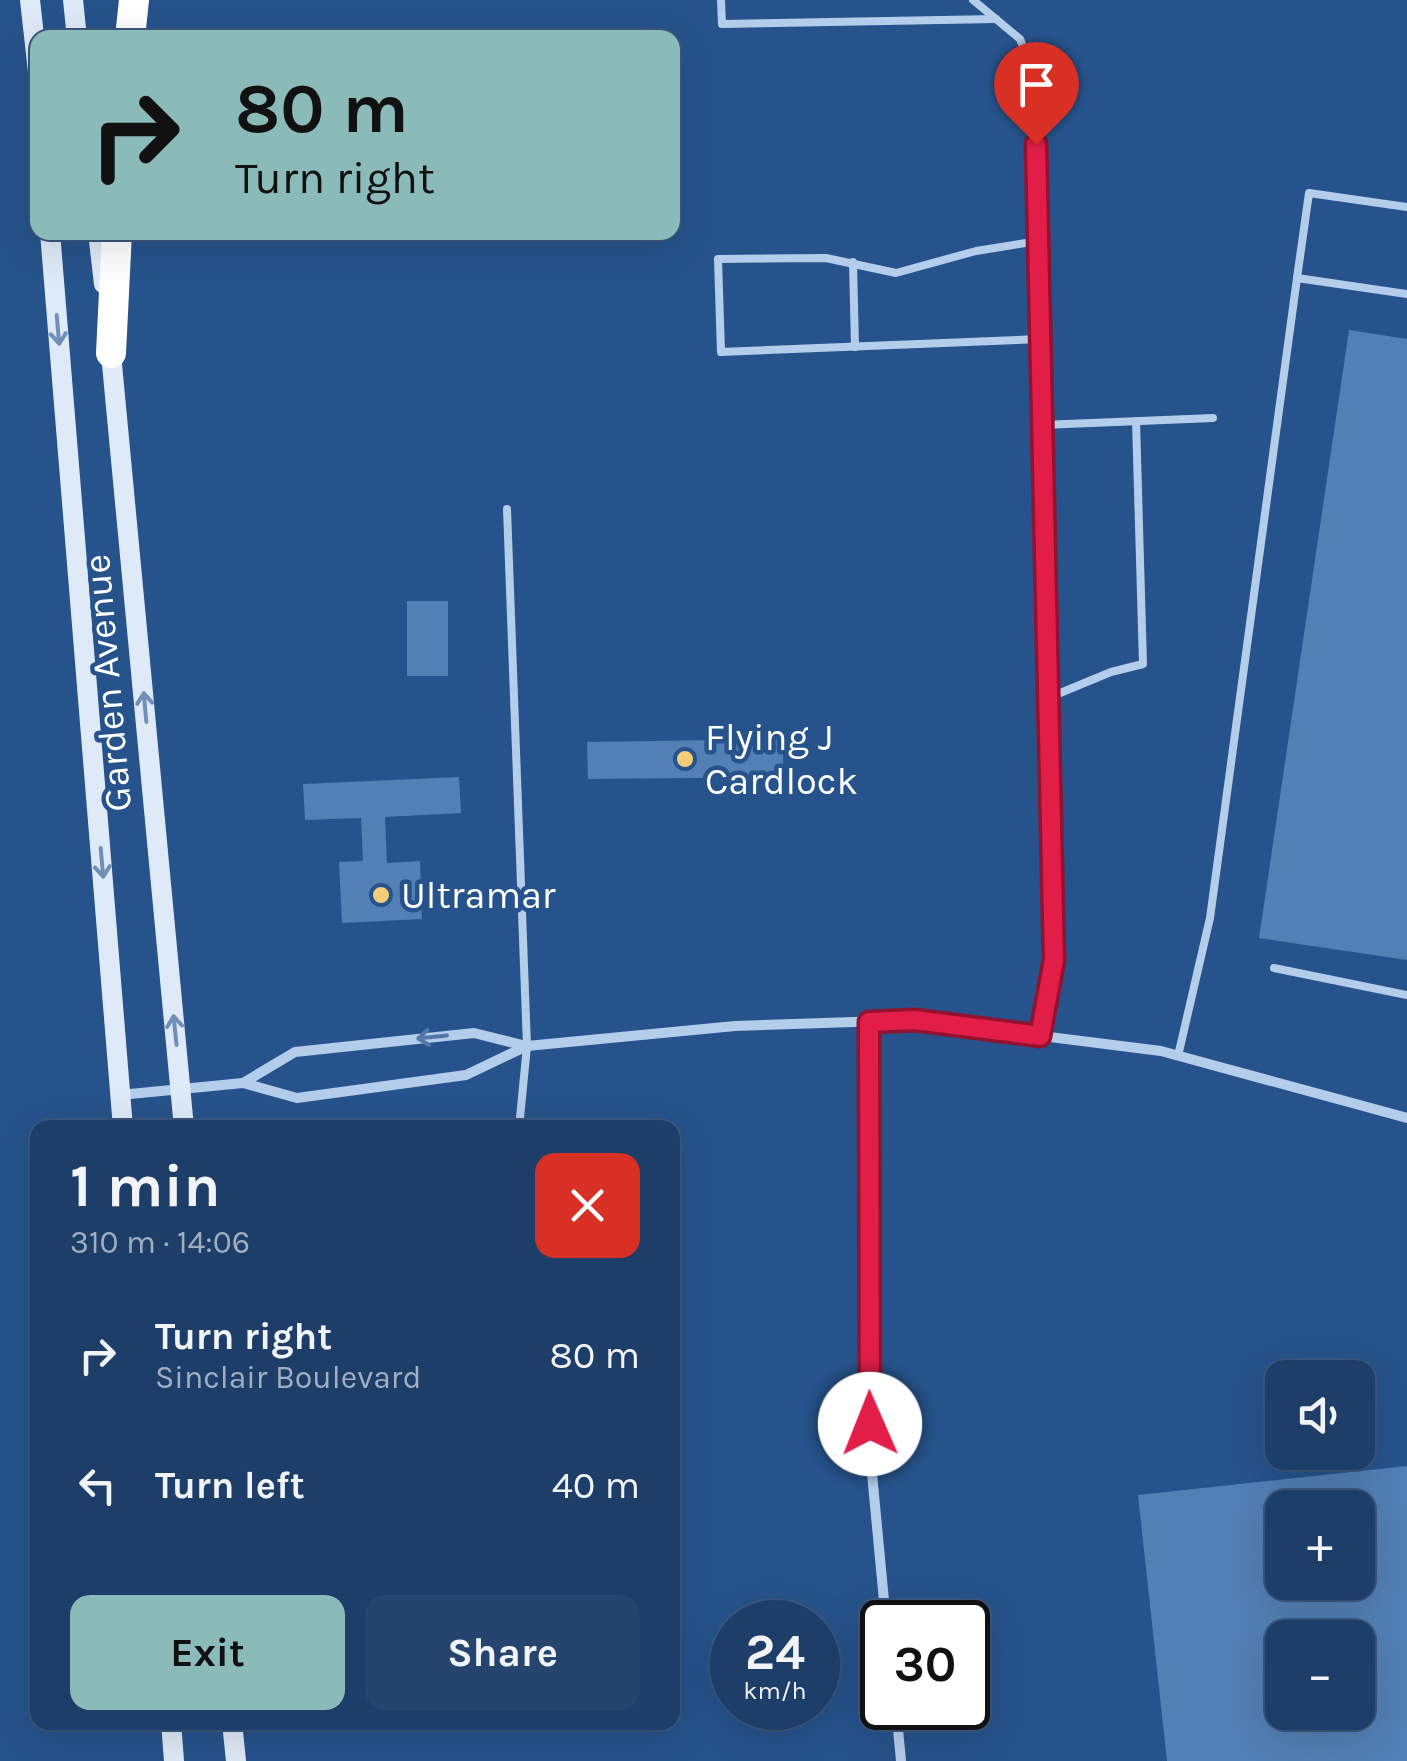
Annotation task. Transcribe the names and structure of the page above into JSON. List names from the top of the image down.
{
  "streets": {
    "main road": ["Garden Avenue"]
  },
  "places": ["Flying J Cardlock", "Ultramar"],
  "page": {
    "turn": ["80 m", "Turn right"],
    "heading": ["1 min", "310 m · 14:06"],
    "list": [
      {
        "name": "Turn right",
        "note": "Sinclair Boulevard",
        "value": "80 m"
      },
      {
        "name": "Turn left",
        "value": "40 m"
      }
    ],
    "map_buttons": ["+", "−"],
    "buttons": ["Exit", "Share"],
    "speed": "24 km/h",
    "limit": "30"
  }
}
